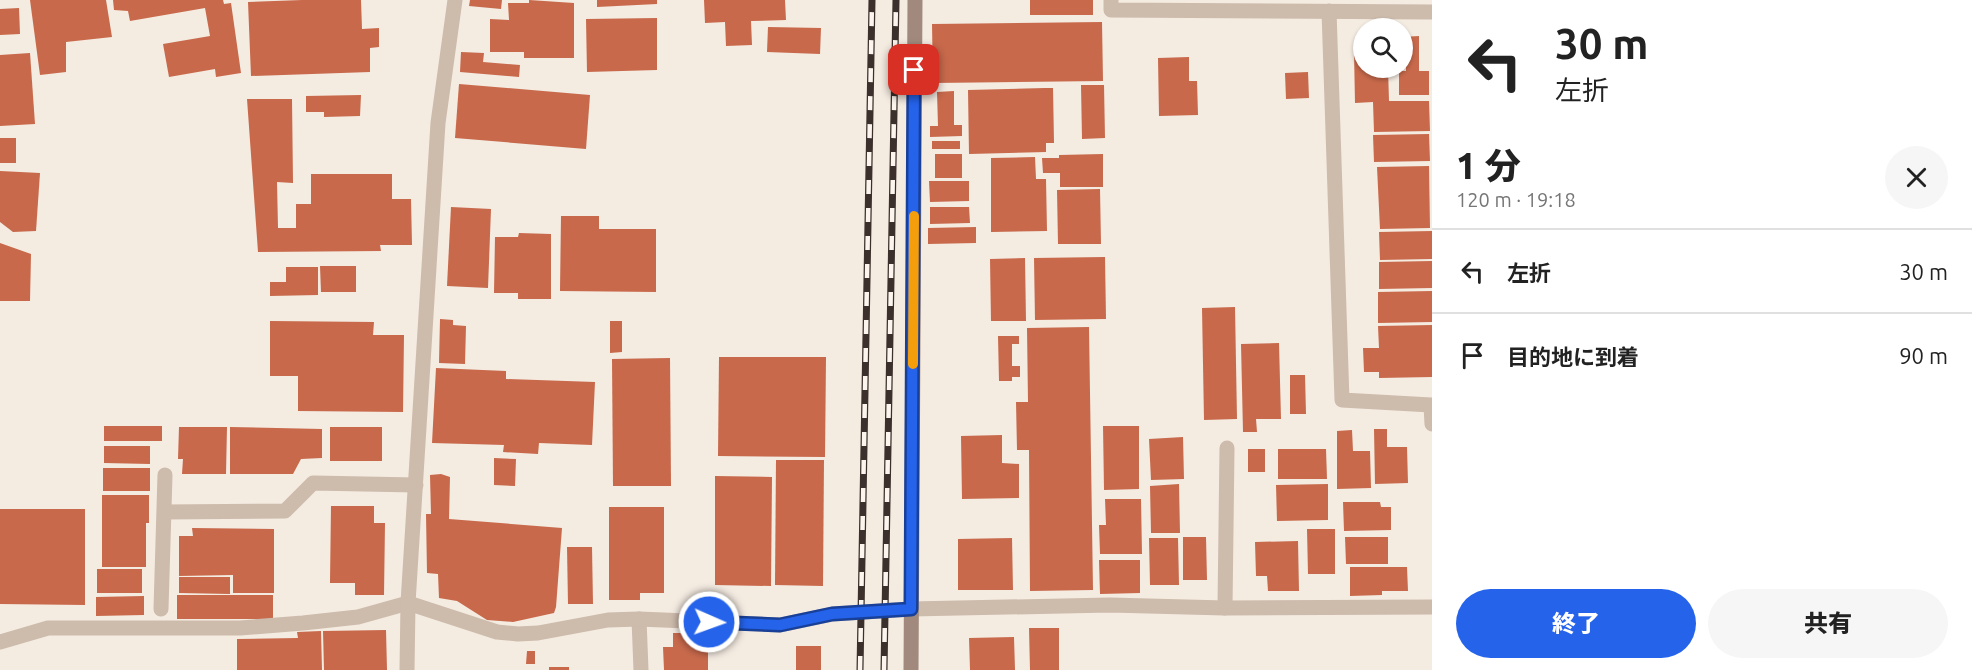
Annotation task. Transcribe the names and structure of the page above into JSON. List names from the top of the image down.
{
  "page": {
    "turn": ["30 m", "左折"],
    "heading": ["1 分", "120 m · 19:18"],
    "list": [
      {
        "name": "左折",
        "value": "30 m"
      },
      {
        "name": "目的地に到着",
        "value": "90 m"
      }
    ],
    "buttons": ["終了", "共有"]
  }
}
